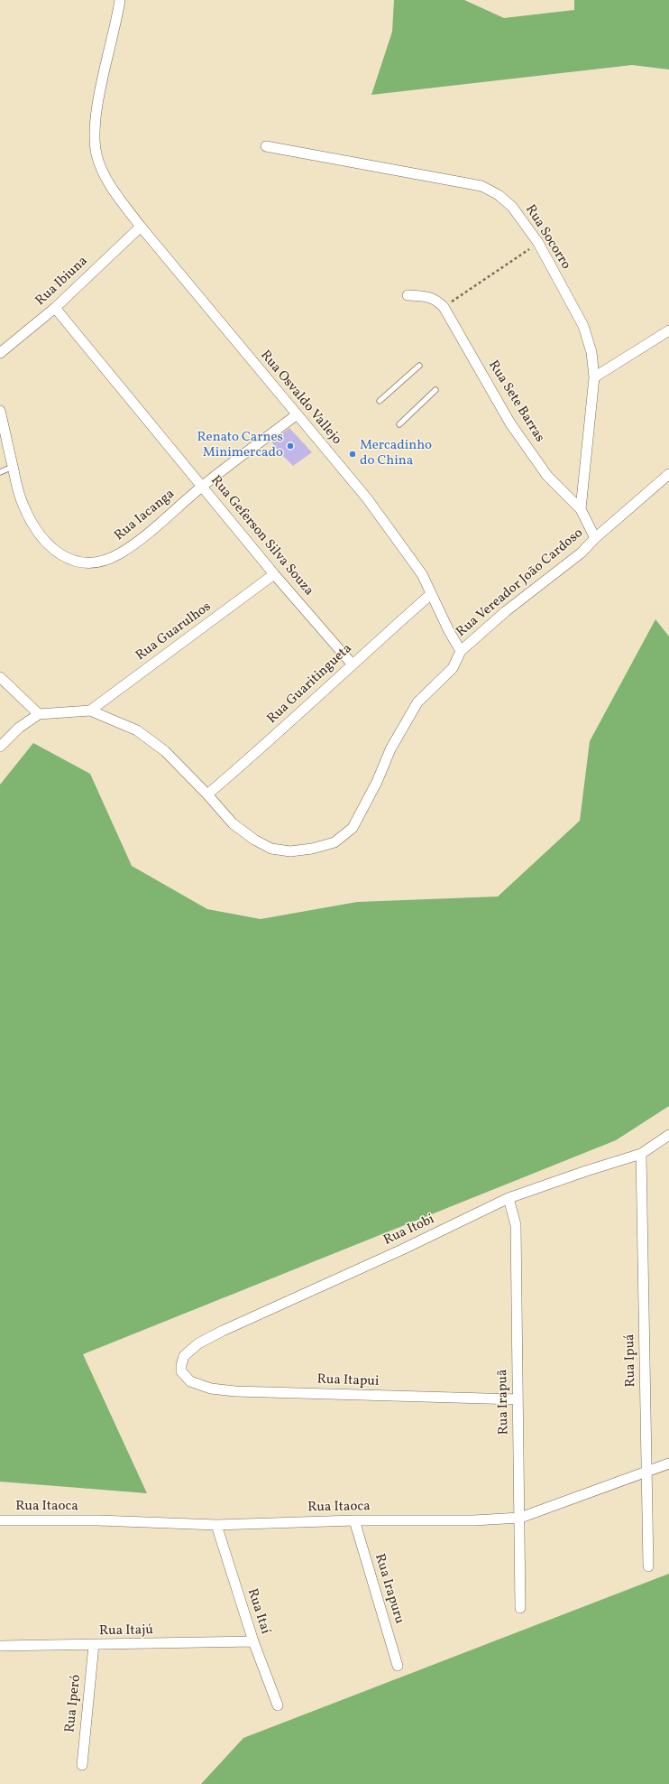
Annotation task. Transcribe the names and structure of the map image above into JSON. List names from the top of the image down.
{
  "streets": {
    "street": [
      "Rua Socorro",
      "Rua Ibiuna",
      "Rua Osvaldo Vallejo",
      "Rua Sete Barras",
      "Rua Iacanga",
      "Rua Geferson Silva Souza",
      "Rua Vereador João Cardoso",
      "Rua Guarulhos",
      "Rua Guaritingueta",
      "Rua Itobi",
      "Rua Ipuá",
      "Rua Itapui",
      "Rua Irapuã",
      "Rua Itaoca",
      "Rua Irapuru",
      "Rua Itaí",
      "Rua Itajú",
      "Rua Iperó"
    ]
  },
  "crossings": [
    ["Rua Socorro", "Rua Sete Barras"],
    ["Rua Ibiuna", "Rua Osvaldo Vallejo"],
    ["Rua Ibiuna", "Rua Geferson Silva Souza"],
    ["Rua Osvaldo Vallejo", "Rua Iacanga"],
    ["Rua Osvaldo Vallejo", "Rua Vereador João Cardoso"],
    ["Rua Osvaldo Vallejo", "Rua Guaritingueta"],
    ["Rua Sete Barras", "Rua Vereador João Cardoso"],
    ["Rua Iacanga", "Rua Geferson Silva Souza"],
    ["Rua Geferson Silva Souza", "Rua Guarulhos"],
    ["Rua Geferson Silva Souza", "Rua Guaritingueta"],
    ["Rua Vereador João Cardoso", "Rua Guarulhos"],
    ["Rua Vereador João Cardoso", "Rua Guaritingueta"],
    ["Rua Itobi", "Rua Ipuá"],
    ["Rua Itobi", "Rua Itapui"],
    ["Rua Itobi", "Rua Irapuã"],
    ["Rua Ipuá", "Rua Itaoca"],
    ["Rua Itapui", "Rua Irapuã"],
    ["Rua Irapuã", "Rua Itaoca"],
    ["Rua Itaoca", "Rua Irapuru"],
    ["Rua Itaoca", "Rua Itaí"],
    ["Rua Itaí", "Rua Itajú"],
    ["Rua Itajú", "Rua Iperó"]
  ],
  "places": ["Renato Carnes Minimercado", "Mercadinho do China"]
}
